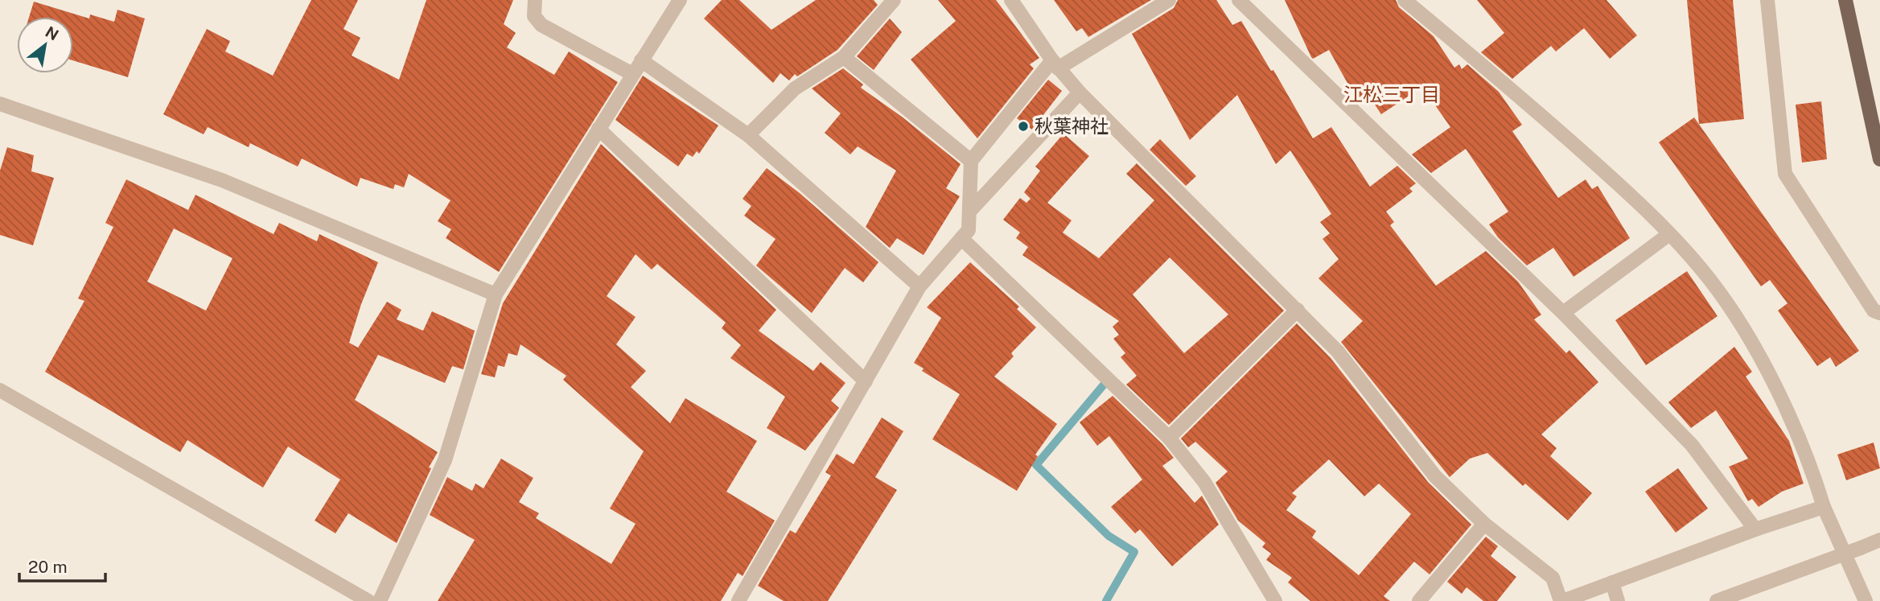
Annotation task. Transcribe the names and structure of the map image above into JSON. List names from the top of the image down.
{
  "districts": ["江松三丁目"],
  "places": ["秋葉神社"],
  "scale_bar": "20 m",
  "north": "top right"
}
